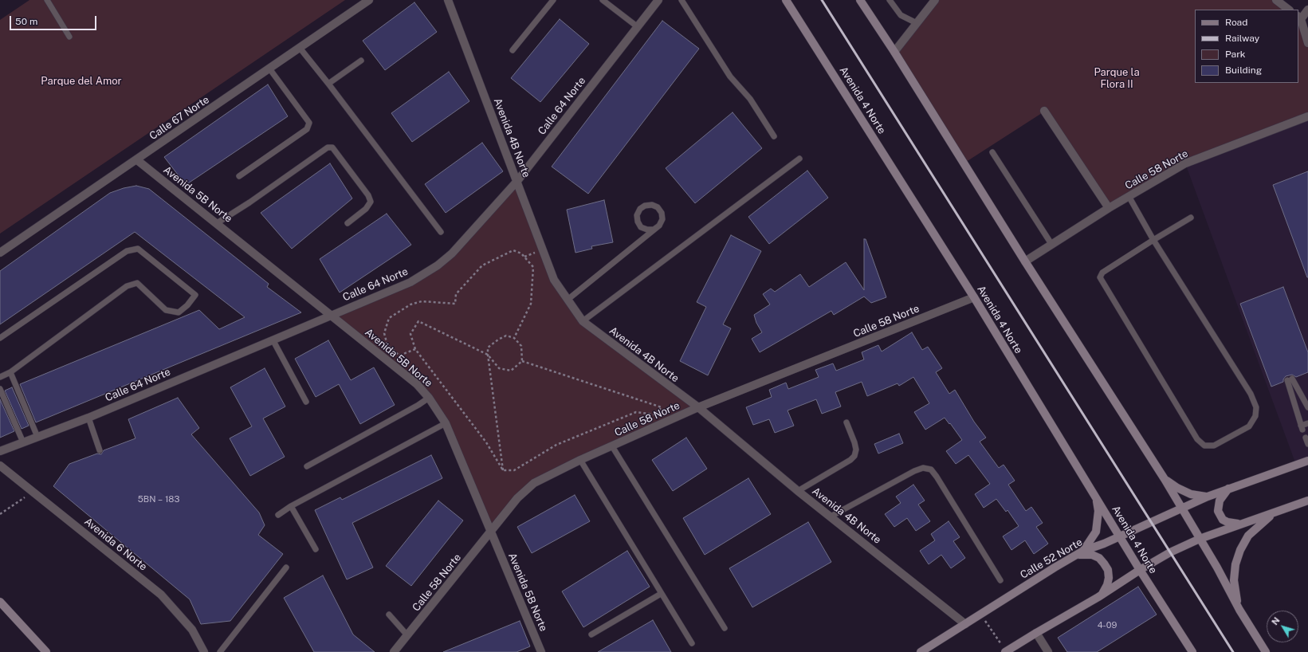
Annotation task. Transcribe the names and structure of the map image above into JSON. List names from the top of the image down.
{
  "streets": {
    "main road": ["Avenida 4 Norte", "Calle 52 Norte"],
    "street": [
      "Calle 64 Norte",
      "Calle 67 Norte",
      "Avenida 4B Norte",
      "Calle 58 Norte",
      "Avenida 5B Norte",
      "Avenida 6 Norte"
    ]
  },
  "crossings": [
    ["Avenida 4 Norte", "Calle 58 Norte"],
    ["Avenida 4 Norte", "Calle 52 Norte"],
    ["Calle 64 Norte", "Avenida 4B Norte"],
    ["Calle 64 Norte", "Avenida 5B Norte"],
    ["Calle 67 Norte", "Avenida 5B Norte"],
    ["Avenida 4B Norte", "Calle 58 Norte"],
    ["Avenida 4B Norte", "Calle 52 Norte"],
    ["Calle 58 Norte", "Avenida 5B Norte"]
  ],
  "parks": ["Parque la Flora II", "Parque del Amor"],
  "house_numbers": ["5BN – 183", "4-09"],
  "legend": [
    "Road",
    "Railway",
    "Park",
    "Building"
  ],
  "scale_bar": "50 m",
  "north": "top left"
}
